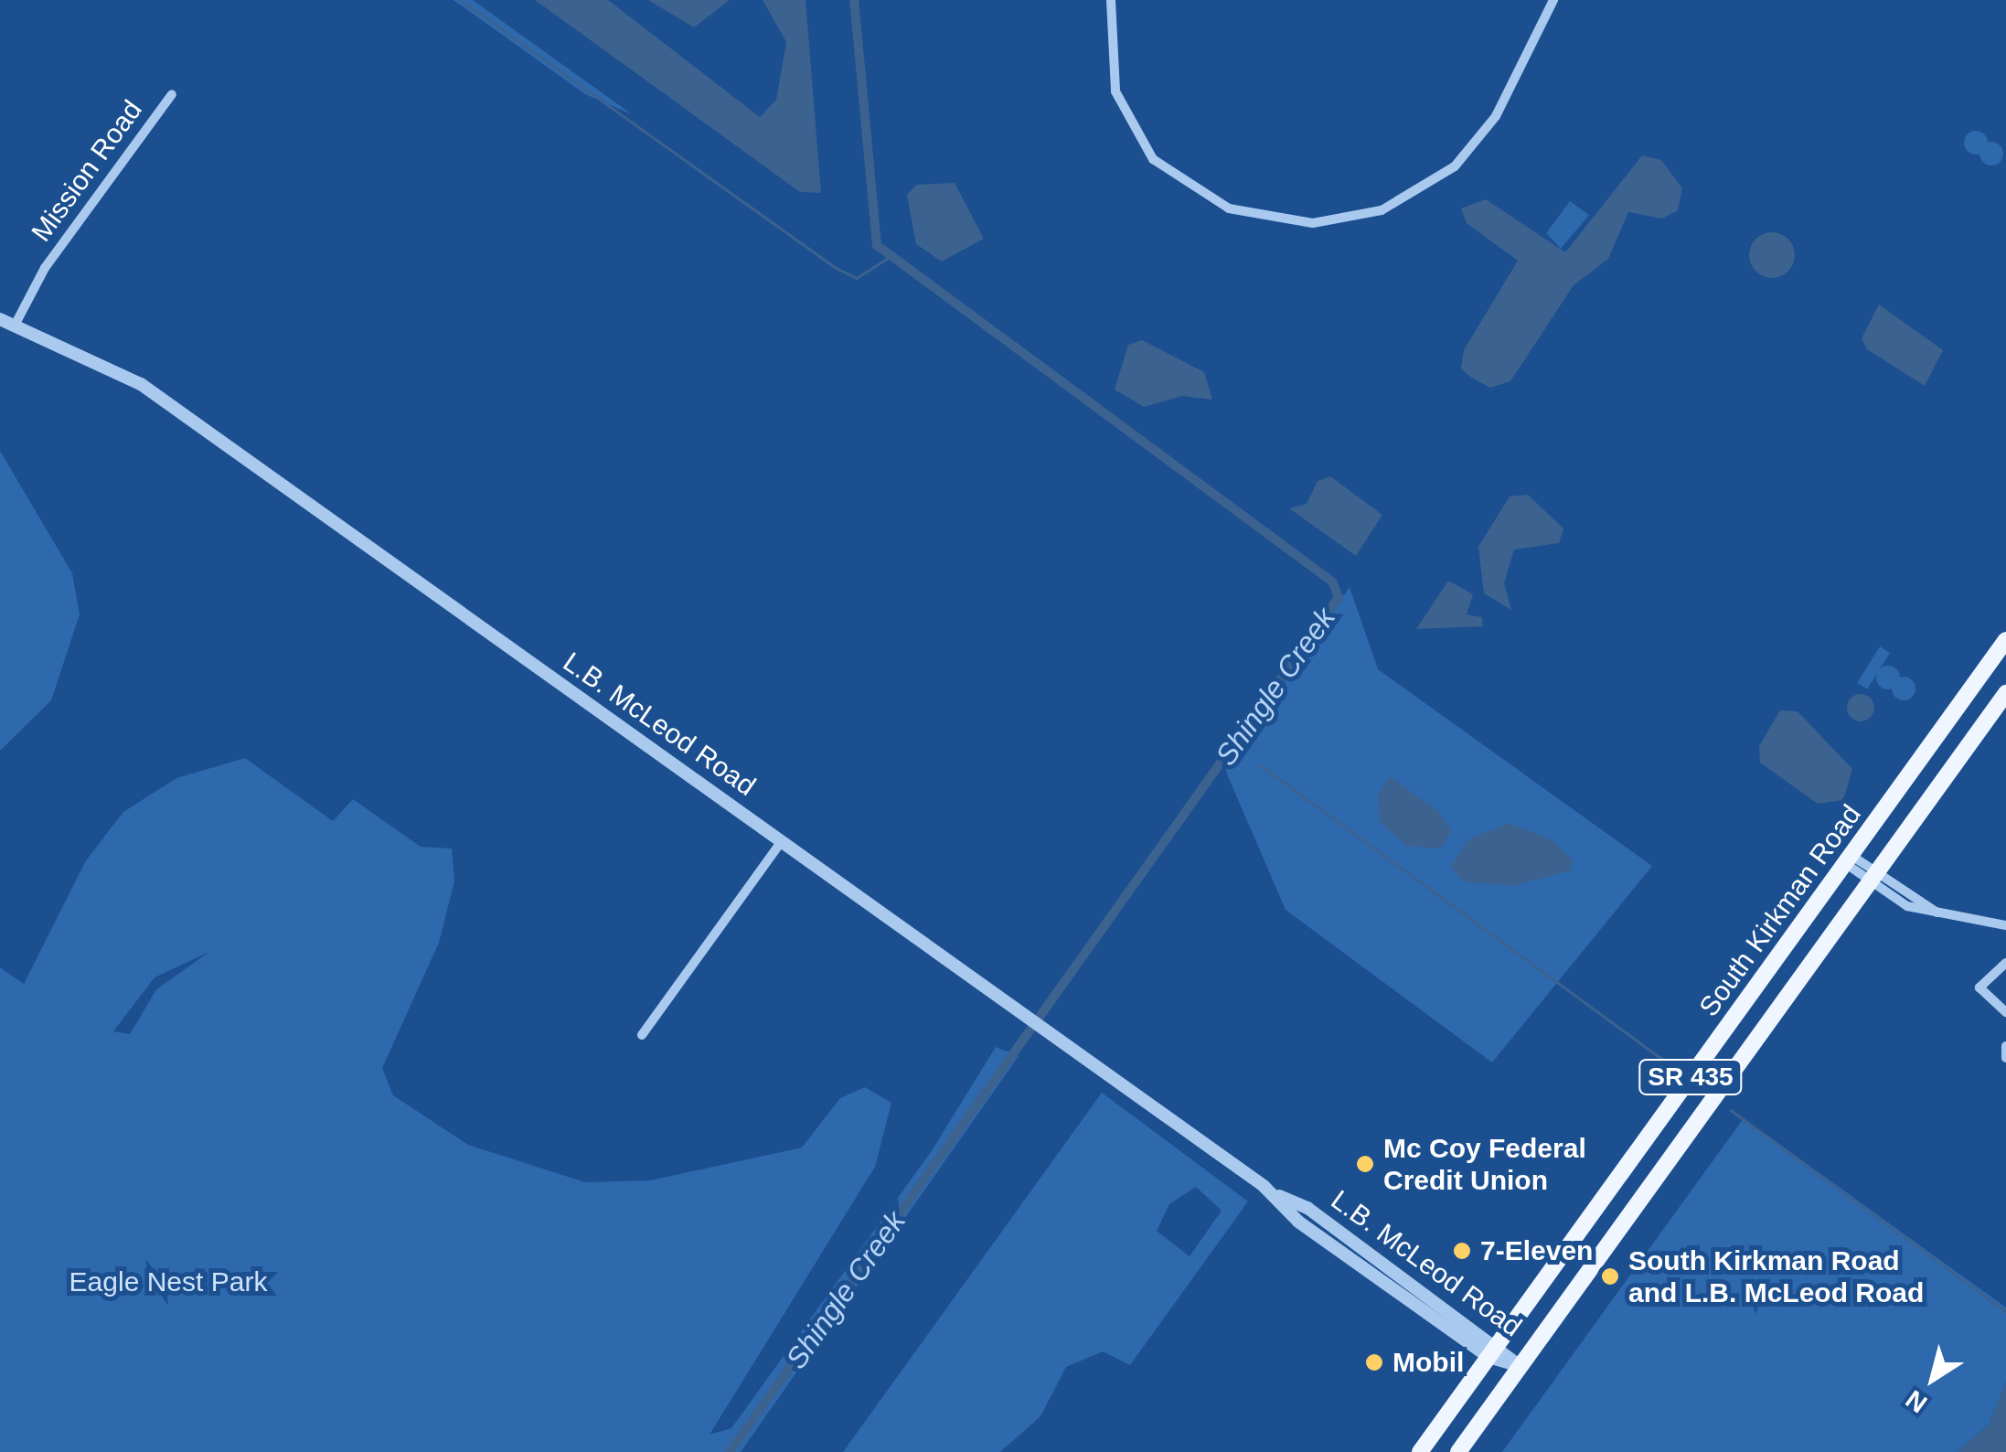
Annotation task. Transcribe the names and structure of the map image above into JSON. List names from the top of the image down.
{
  "streets": {
    "main road": ["South Kirkman Road", "SR 435"],
    "street": ["Mission Road", "L.B. McLeod Road"]
  },
  "crossings": [
    ["Mission Road", "L.B. McLeod Road"],
    ["L.B. McLeod Road", "South Kirkman Road"],
    ["L.B. McLeod Road", "SR 435"],
    ["South Kirkman Road", "SR 435"]
  ],
  "water": ["Shingle Creek"],
  "parks": ["Eagle Nest Park"],
  "places": [
    "Mc Coy Federal Credit Union",
    "7-Eleven",
    "South Kirkman Road and L.B. McLeod Road",
    "Mobil"
  ],
  "north": "bottom left"
}
